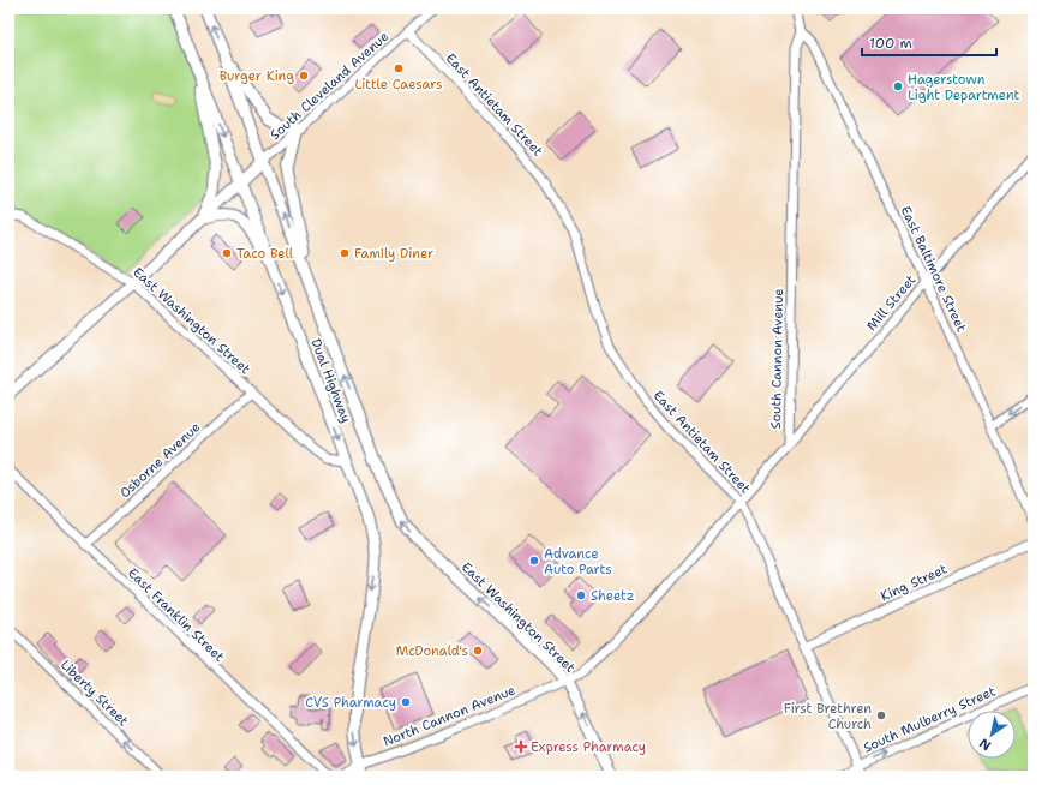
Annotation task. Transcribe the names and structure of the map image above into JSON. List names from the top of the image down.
{
  "streets": {
    "main road": ["East Washington Street", "Dual Highway"],
    "street": [
      "South Cleveland Avenue",
      "East Antietam Street",
      "East Baltimore Street",
      "Mill Street",
      "South Cannon Avenue",
      "Osborne Avenue",
      "King Street",
      "East Franklin Street",
      "Liberty Street",
      "North Cannon Avenue",
      "South Mulberry Street"
    ]
  },
  "crossings": [
    ["South Cleveland Avenue", "East Antietam Street"],
    ["South Cleveland Avenue", "Dual Highway"],
    ["East Antietam Street", "South Cannon Avenue"],
    ["East Antietam Street", "King Street"],
    ["East Antietam Street", "South Mulberry Street"],
    ["East Baltimore Street", "Mill Street"],
    ["East Baltimore Street", "South Cannon Avenue"],
    ["Mill Street", "South Cannon Avenue"],
    ["East Washington Street", "South Cannon Avenue"],
    ["East Washington Street", "Dual Highway"],
    ["East Washington Street", "Osborne Avenue"],
    ["East Washington Street", "North Cannon Avenue"],
    ["South Cannon Avenue", "North Cannon Avenue"],
    ["Dual Highway", "North Cannon Avenue"],
    ["Osborne Avenue", "East Franklin Street"]
  ],
  "one_way": ["East Washington Street", "Liberty Street", "South Mulberry Street"],
  "places": {
    "other": [
      "Little Caesars",
      "Burger King",
      "Hagerstown Light Department",
      "Taco Bell",
      "Family Diner",
      "Advance Auto Parts",
      "Sheetz",
      "McDonald's",
      "CVS Pharmacy",
      "First Brethren Church"
    ],
    "health": ["Express Pharmacy"]
  },
  "scale_bar": "100 m",
  "north": "bottom left"
}
